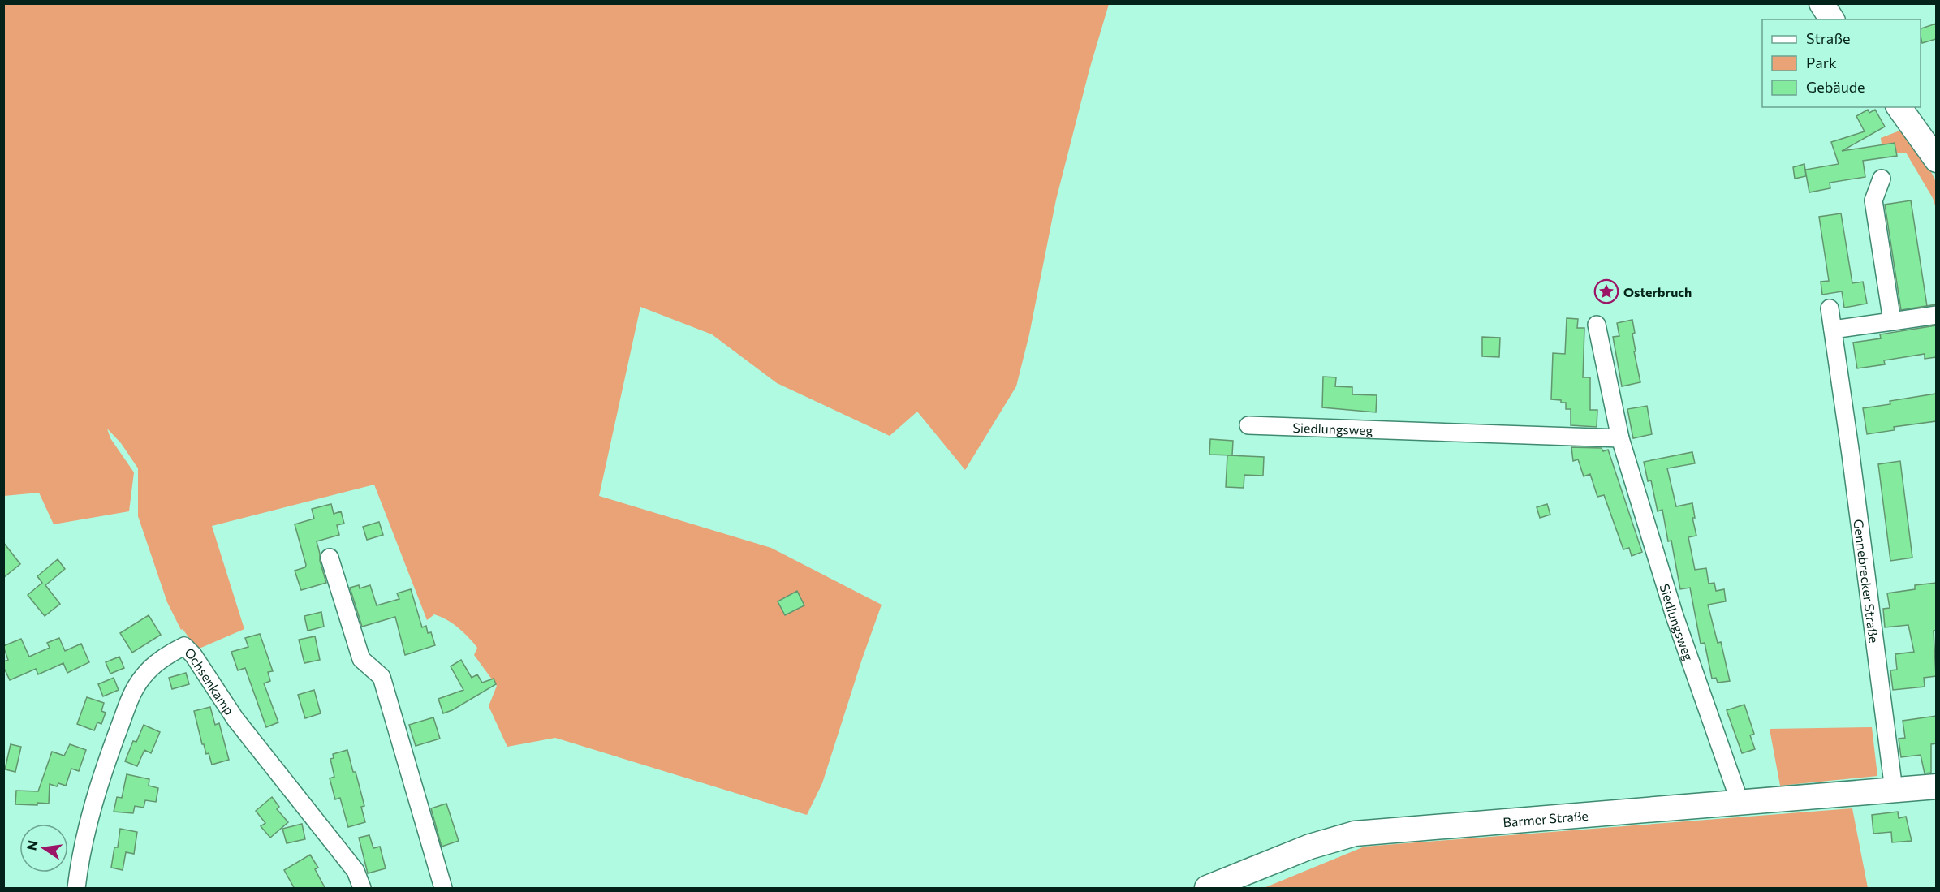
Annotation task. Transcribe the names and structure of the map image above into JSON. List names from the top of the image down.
{
  "streets": {
    "main road": ["Barmer Straße"],
    "street": ["Siedlungsweg", "Gennebrecker Straße", "Ochsenkamp"]
  },
  "crossings": [
    ["Siedlungsweg", "Barmer Straße"],
    ["Gennebrecker Straße", "Barmer Straße"]
  ],
  "places": {
    "place": ["Osterbruch"]
  },
  "legend": ["Straße", "Park", "Gebäude"],
  "north": "left"
}
